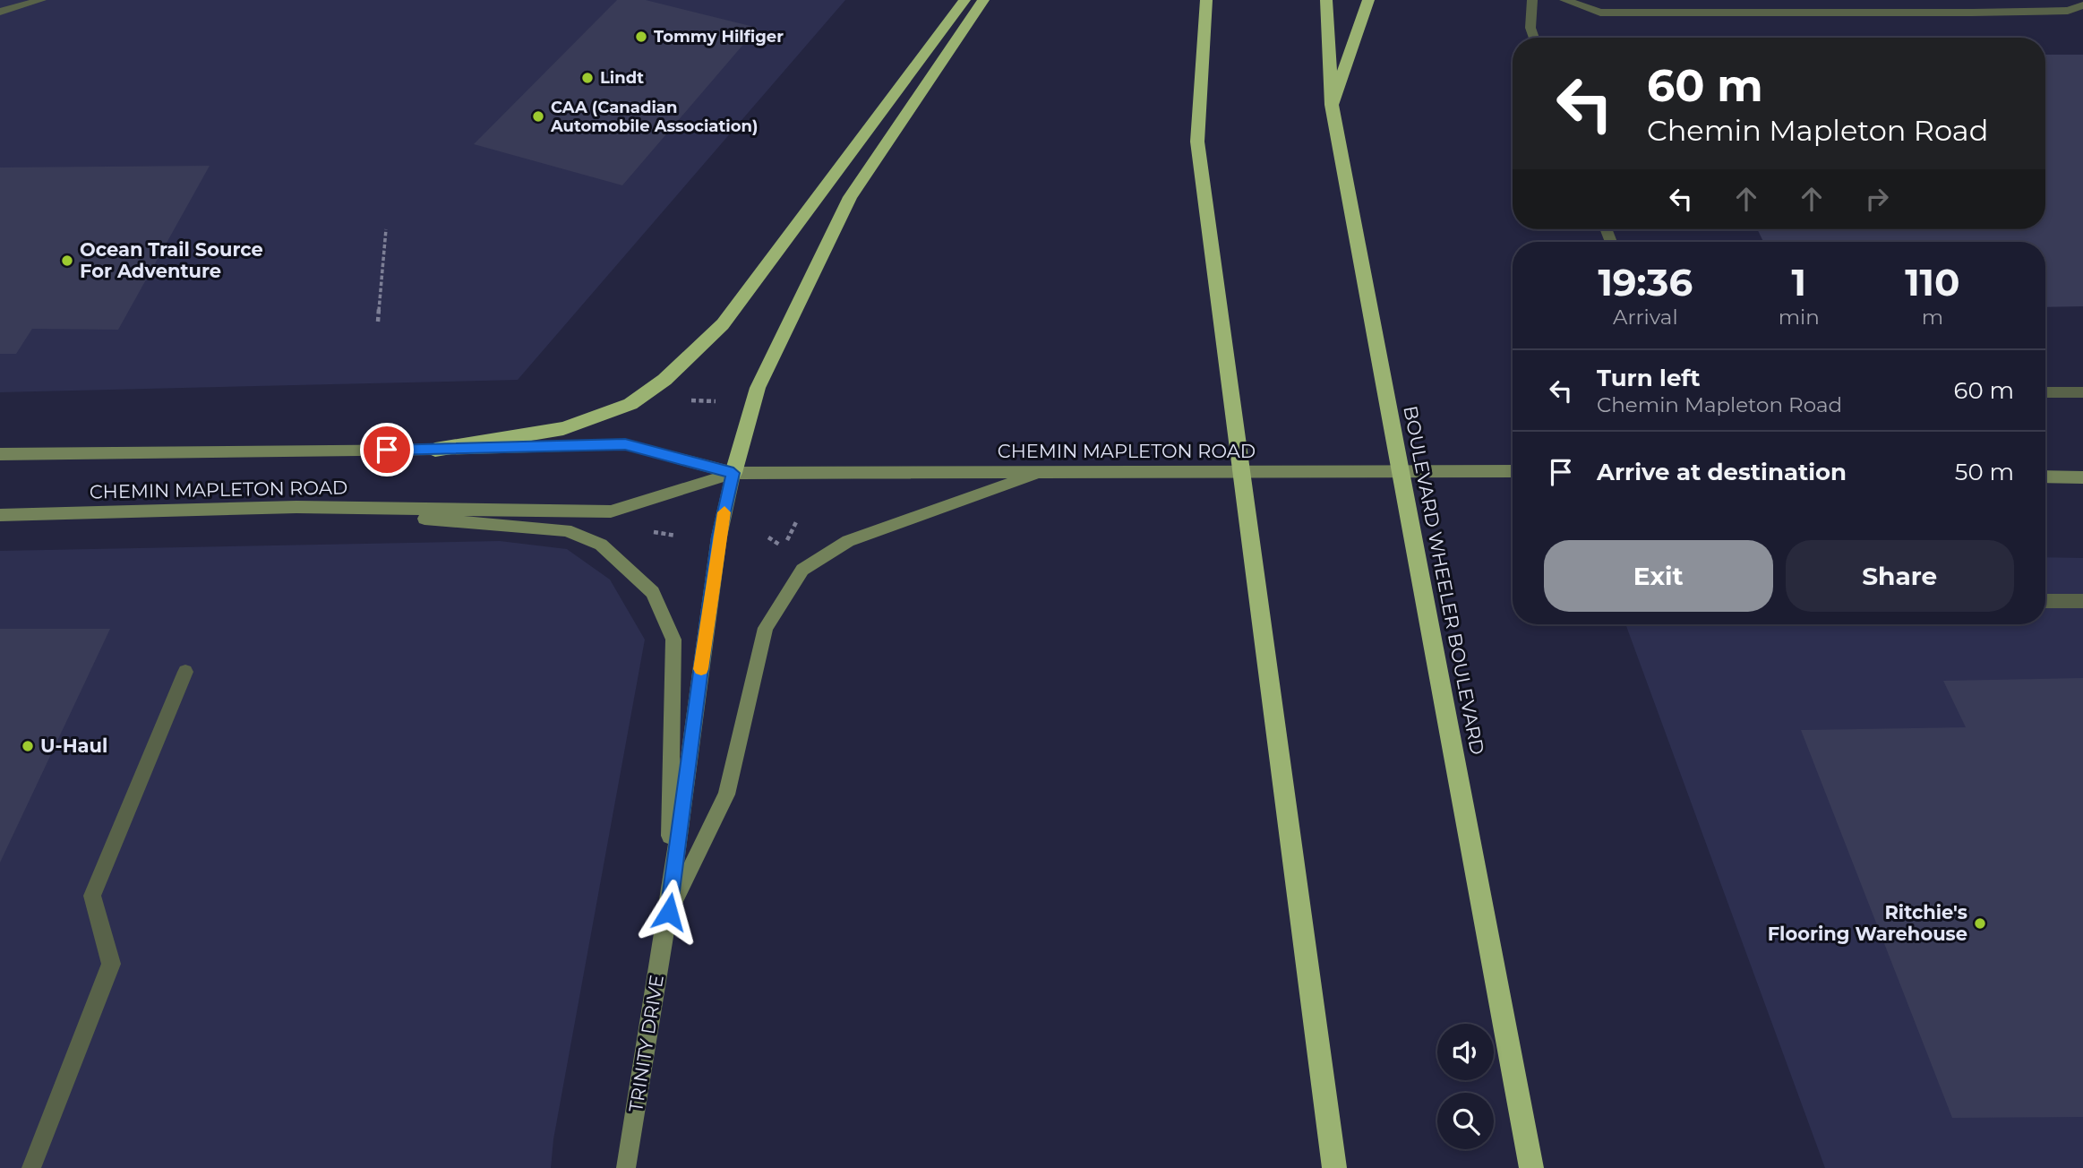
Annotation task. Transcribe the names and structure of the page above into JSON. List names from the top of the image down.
{
  "streets": {
    "highway": ["BOULEVARD WHEELER BOULEVARD"],
    "main road": ["CHEMIN MAPLETON ROAD", "TRINITY DRIVE"]
  },
  "crossings": [
    ["CHEMIN MAPLETON ROAD", "TRINITY DRIVE"]
  ],
  "places": [
    "Tommy Hilfiger",
    "Lindt",
    "CAA (Canadian Automobile Association)",
    "Ocean Trail Source For Adventure",
    "U-Haul",
    "Ritchie's Flooring Warehouse"
  ],
  "page": {
    "turn": ["60 m", "Chemin Mapleton Road"],
    "eta": [
      "19:36",
      "Arrival",
      "1",
      "min",
      "110",
      "m"
    ],
    "list": [
      {
        "name": "Turn left",
        "note": "Chemin Mapleton Road",
        "value": "60 m"
      },
      {
        "name": "Arrive at destination",
        "value": "50 m"
      }
    ],
    "buttons": ["Exit", "Share"]
  }
}
